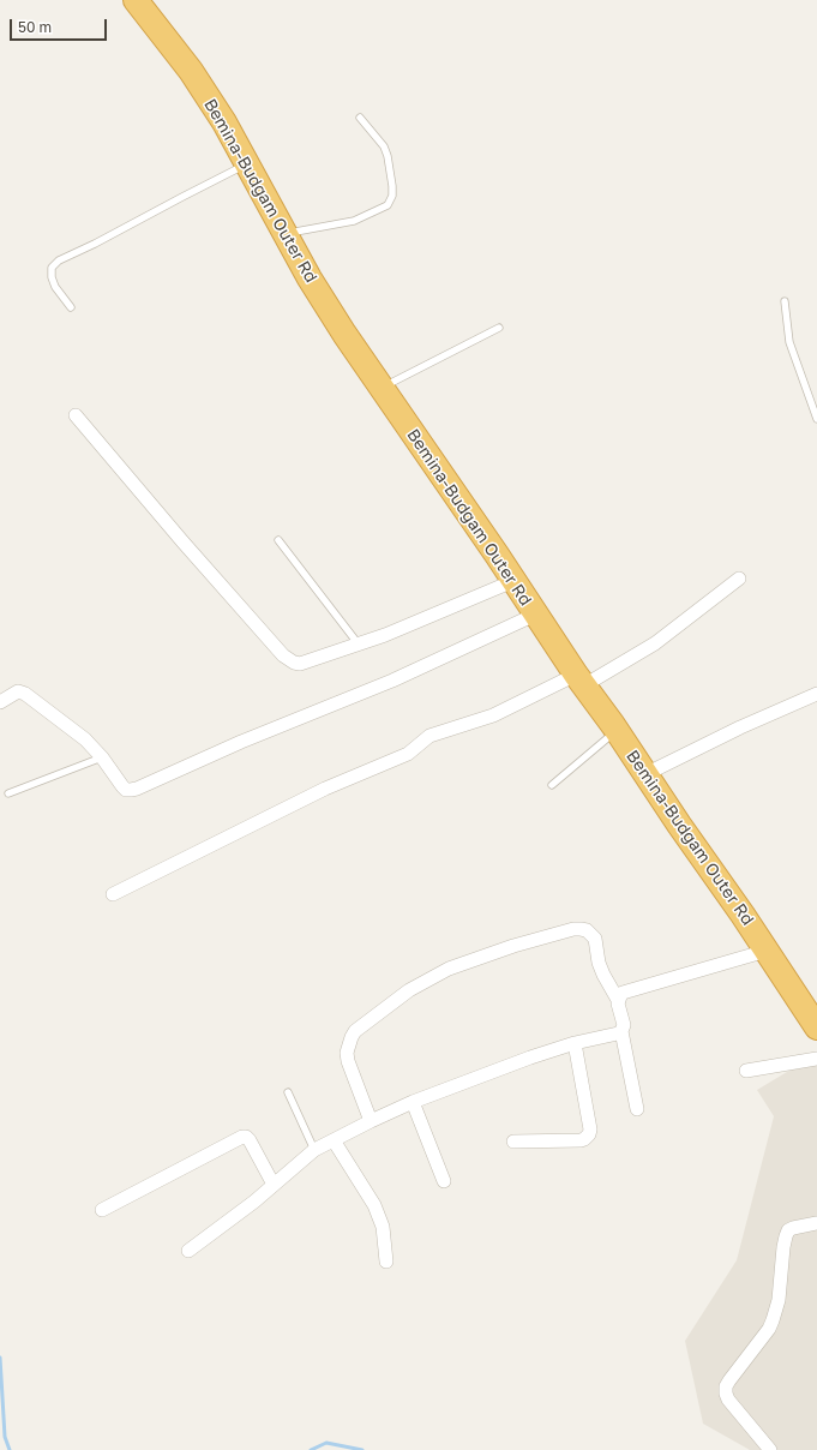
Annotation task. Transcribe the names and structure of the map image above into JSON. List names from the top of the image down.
{
  "streets": {
    "highway": ["Bemina-Budgam Outer Rd"]
  },
  "scale_bar": "50 m"
}
